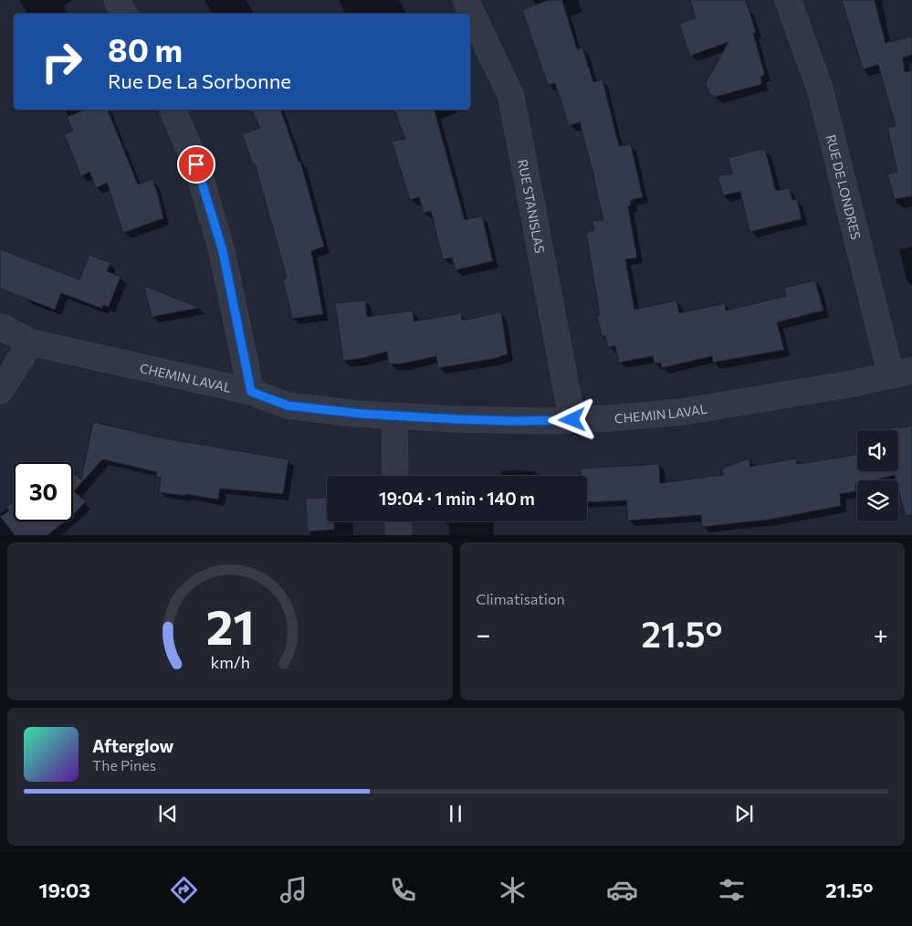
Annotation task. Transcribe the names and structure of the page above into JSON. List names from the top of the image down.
{
  "streets": {
    "street": ["RUE DE LONDRES", "RUE STANISLAS", "CHEMIN LAVAL"]
  },
  "crossings": [
    ["RUE DE LONDRES", "CHEMIN LAVAL"],
    ["RUE STANISLAS", "CHEMIN LAVAL"]
  ],
  "page": {
    "turn": ["80 m", "Rue De La Sorbonne"],
    "limit": "30",
    "trip": "19:04 · 1 min · 140 m",
    "tile": "Climatisation",
    "heat": ["−", "21.5°", "+"],
    "song": ["Afterglow", "The Pines"],
    "tabs": ["19:03", "21.5°"],
    "gauge": ["21", "km/h"]
  }
}
